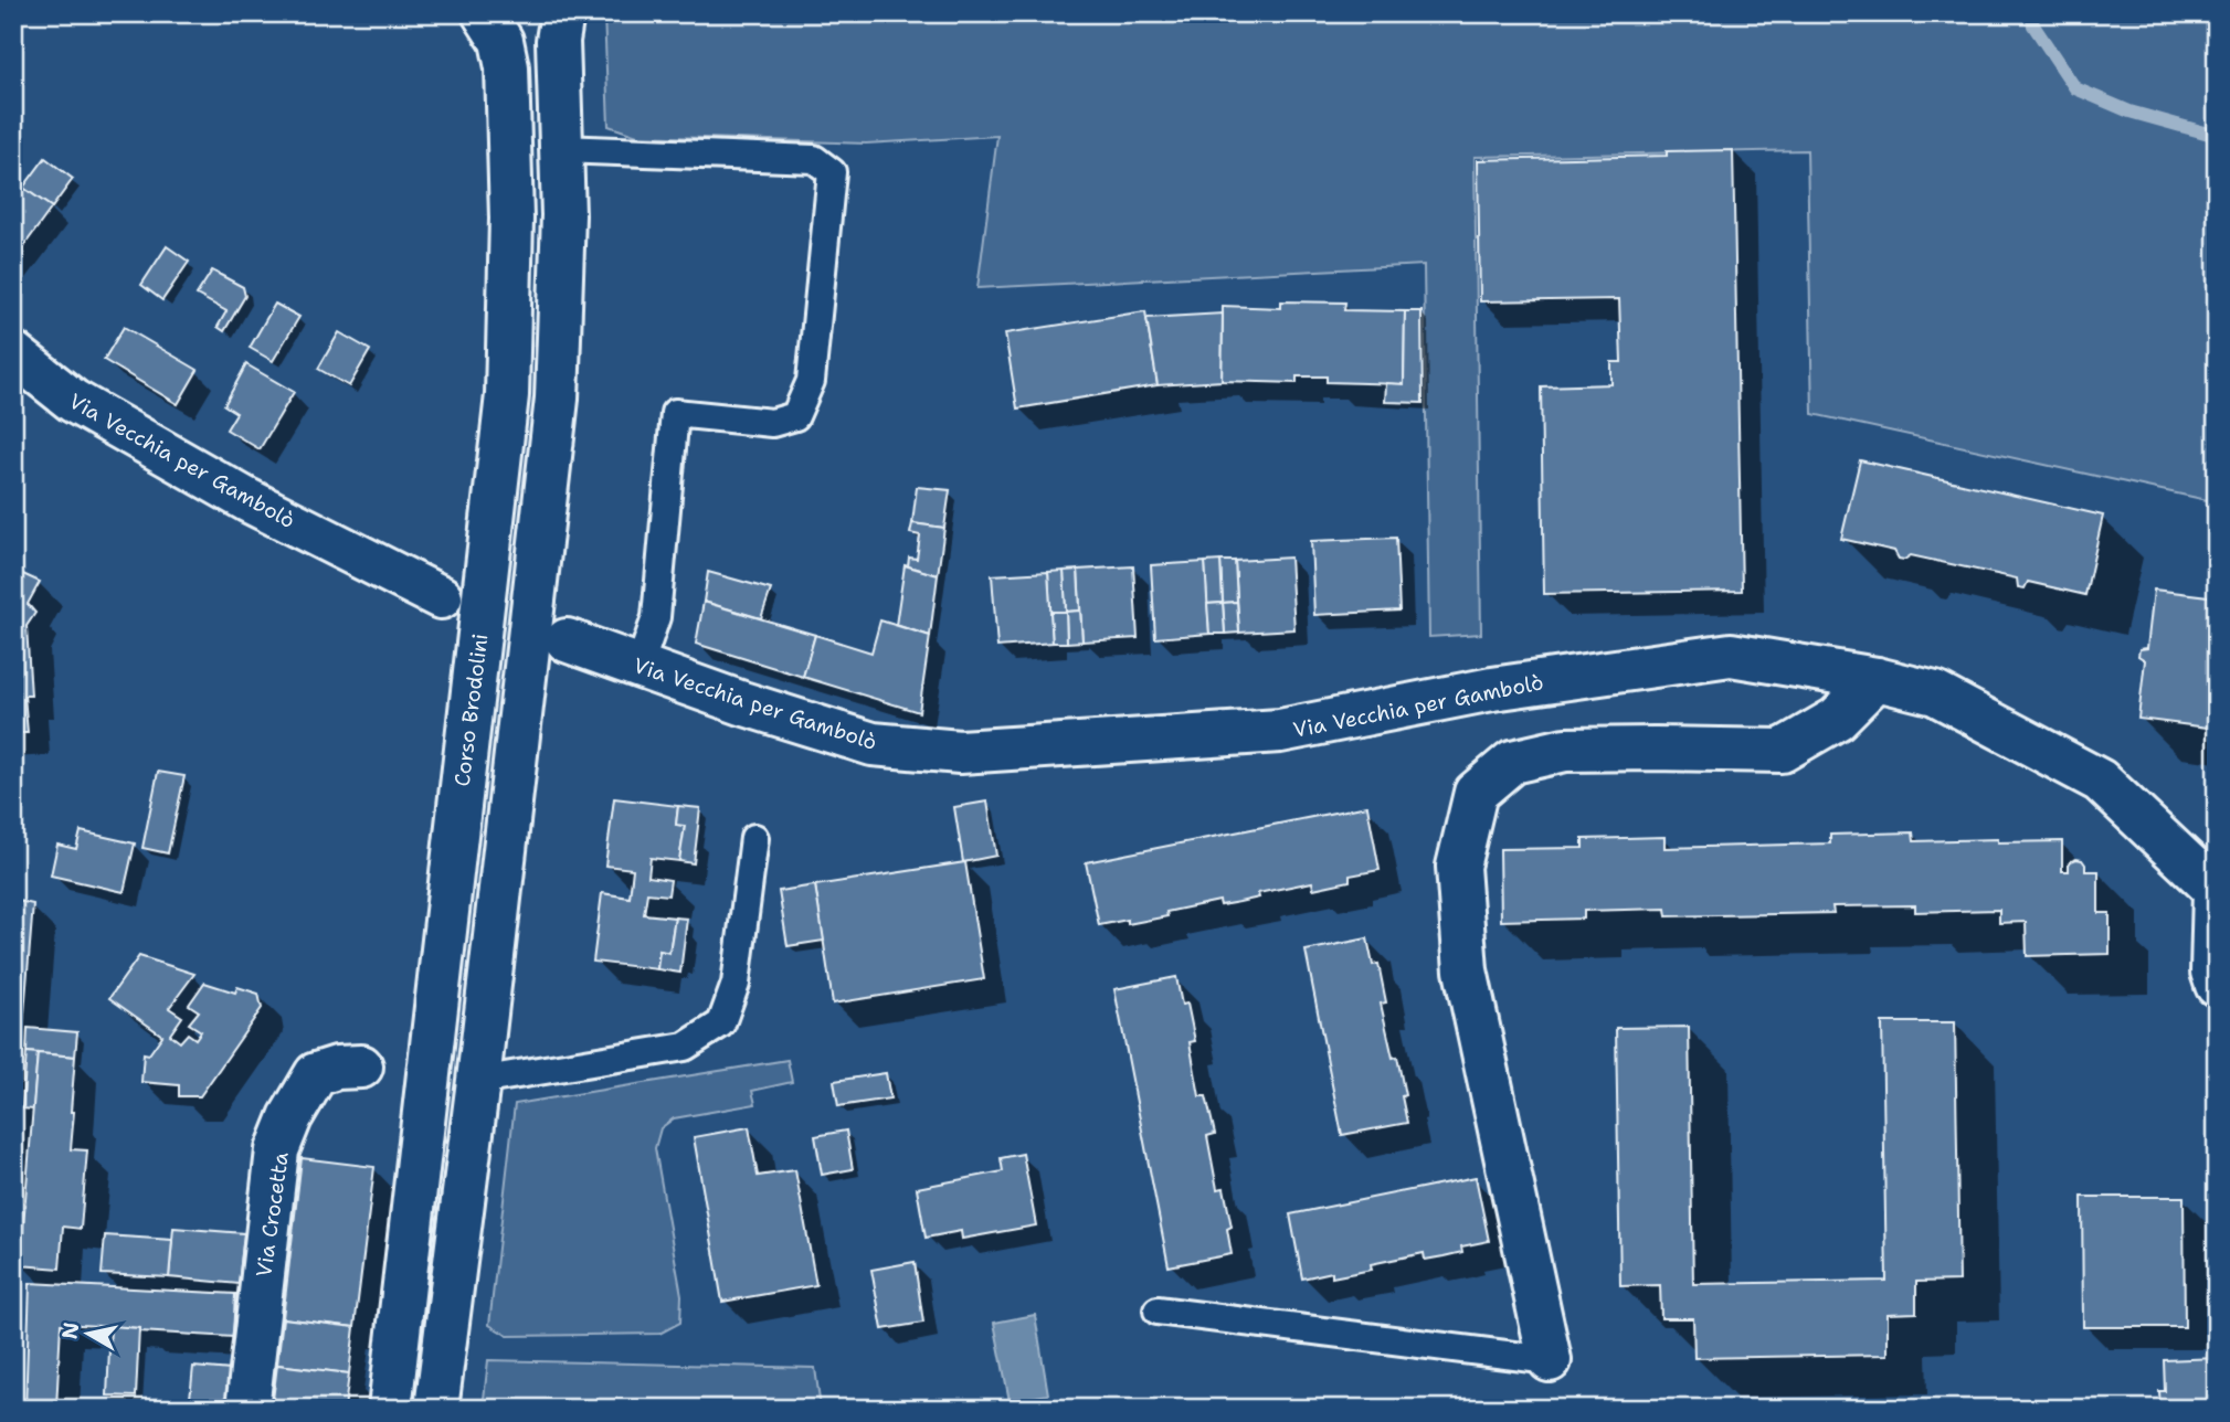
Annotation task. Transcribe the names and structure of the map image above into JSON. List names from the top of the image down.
{
  "streets": {
    "street": ["Via Vecchia per Gambolò", "Corso Brodolini", "Via Crocetta"]
  },
  "north": "left"
}
